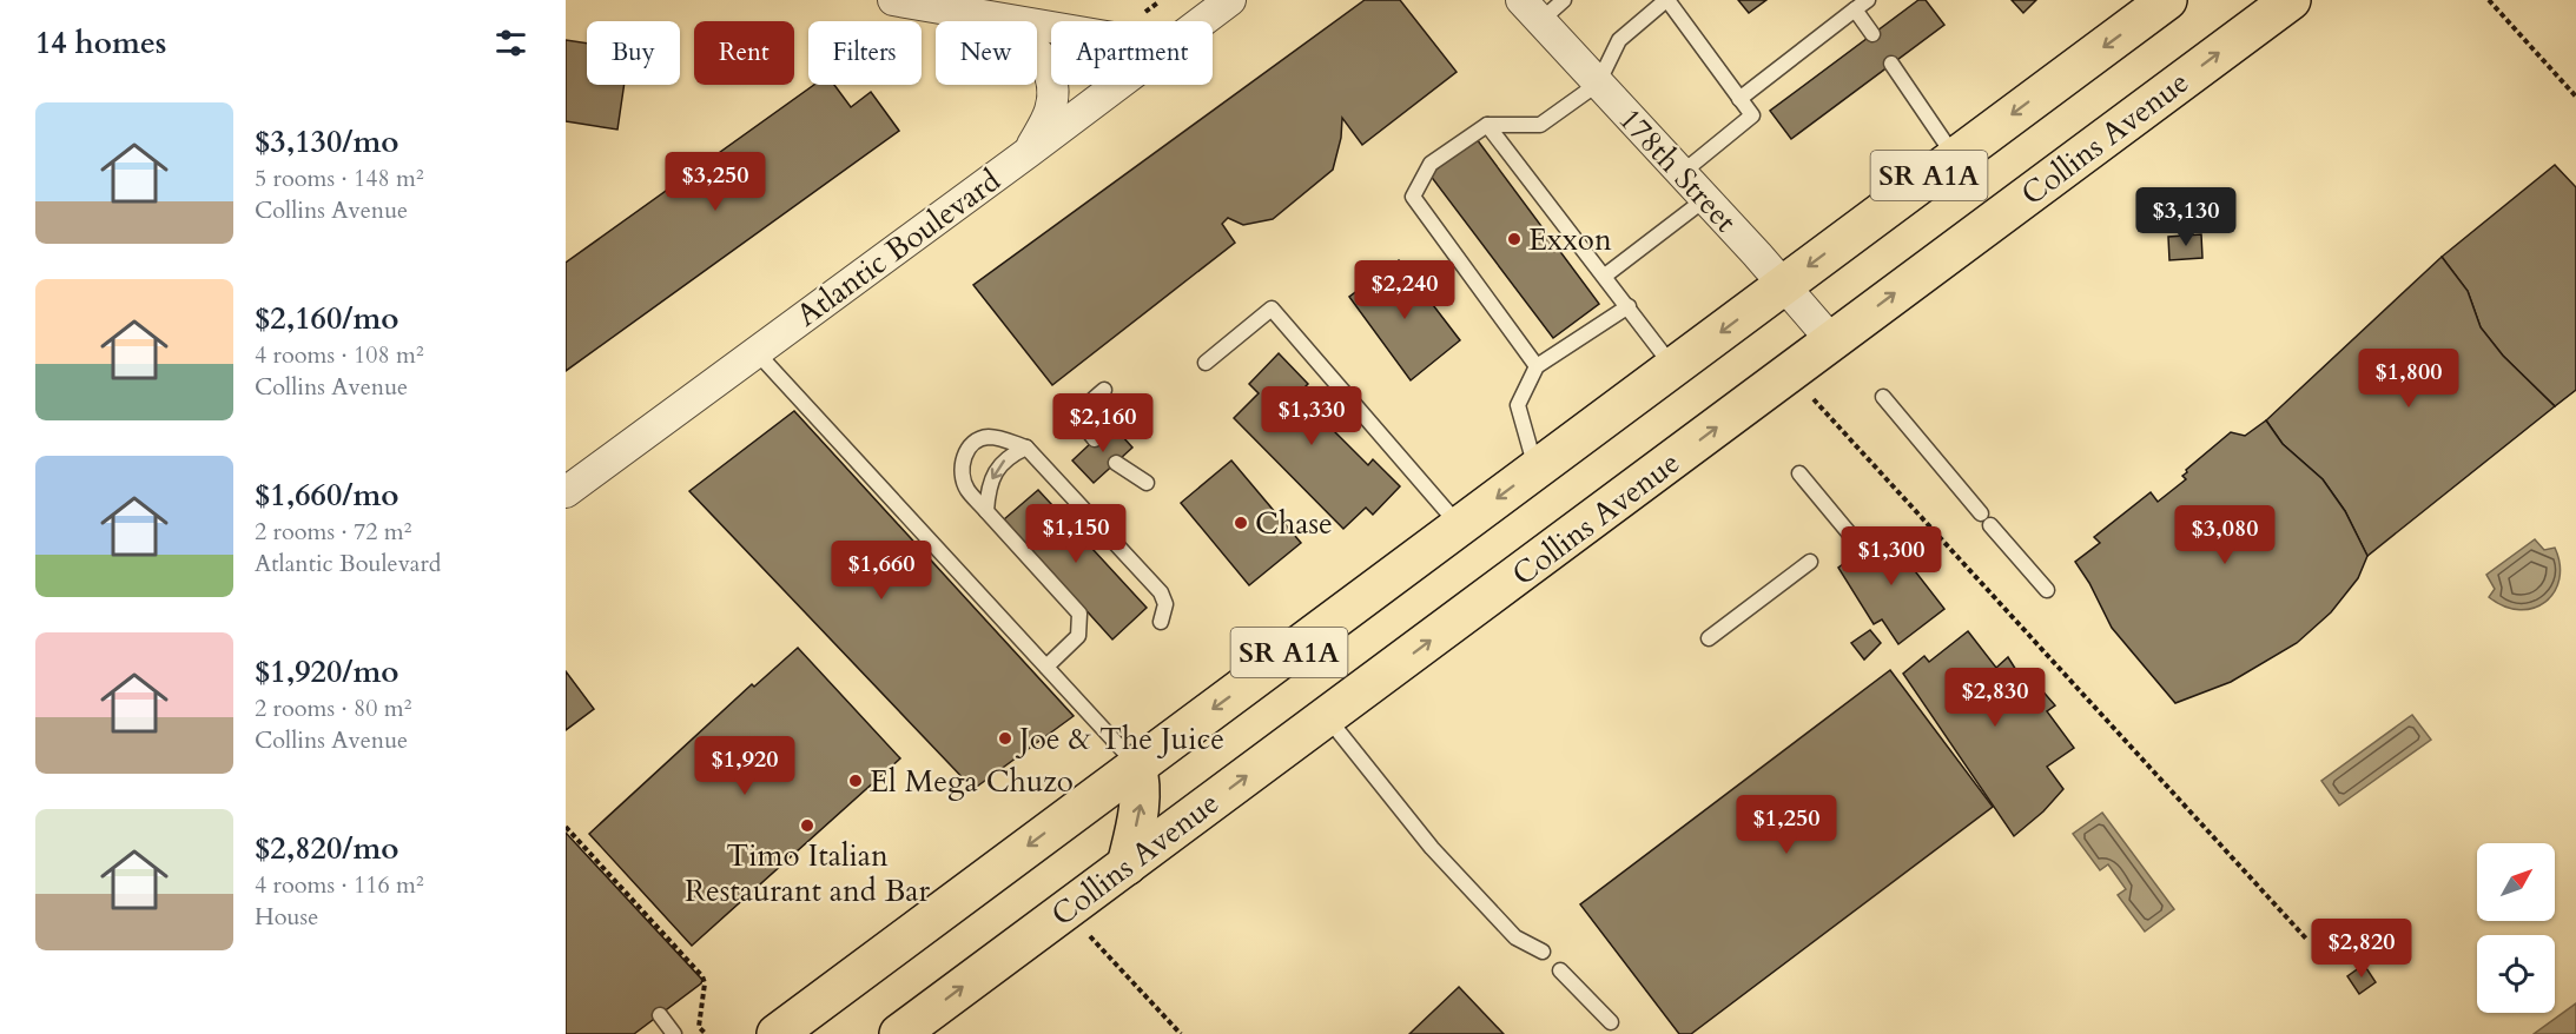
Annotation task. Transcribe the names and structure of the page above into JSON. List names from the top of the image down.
{
  "streets": {
    "main road": ["Collins Avenue", "SR A1A"],
    "street": ["178th Street", "Atlantic Boulevard"]
  },
  "crossings": [
    ["Collins Avenue", "178th Street"],
    ["178th Street", "SR A1A"]
  ],
  "places": [
    "Exxon",
    "Chase",
    "Joe & The Juice",
    "El Mega Chuzo",
    "Timo Italian Restaurant and Bar"
  ],
  "north": "top right",
  "page": {
    "heading": "14 homes",
    "chip": [
      "Buy",
      "Rent",
      "Filters",
      "New",
      "Apartment"
    ],
    "list": [
      {
        "name": "$3,130/mo",
        "note": "5 rooms · 148 m² · Collins Avenue"
      },
      {
        "name": "$2,160/mo",
        "note": "4 rooms · 108 m² · Collins Avenue"
      },
      {
        "name": "$1,660/mo",
        "note": "2 rooms · 72 m² · Atlantic Boulevard"
      },
      {
        "name": "$1,920/mo",
        "note": "2 rooms · 80 m² · Collins Avenue"
      },
      {
        "name": "$2,820/mo",
        "note": "4 rooms · 116 m² · House"
      }
    ],
    "price": [
      "$3,250",
      "$3,130",
      "$2,240",
      "$1,800",
      "$1,330",
      "$2,160",
      "$1,150",
      "$3,080",
      "$1,300",
      "$1,660",
      "$2,830",
      "$1,920",
      "$1,250",
      "$2,820"
    ]
  }
}
